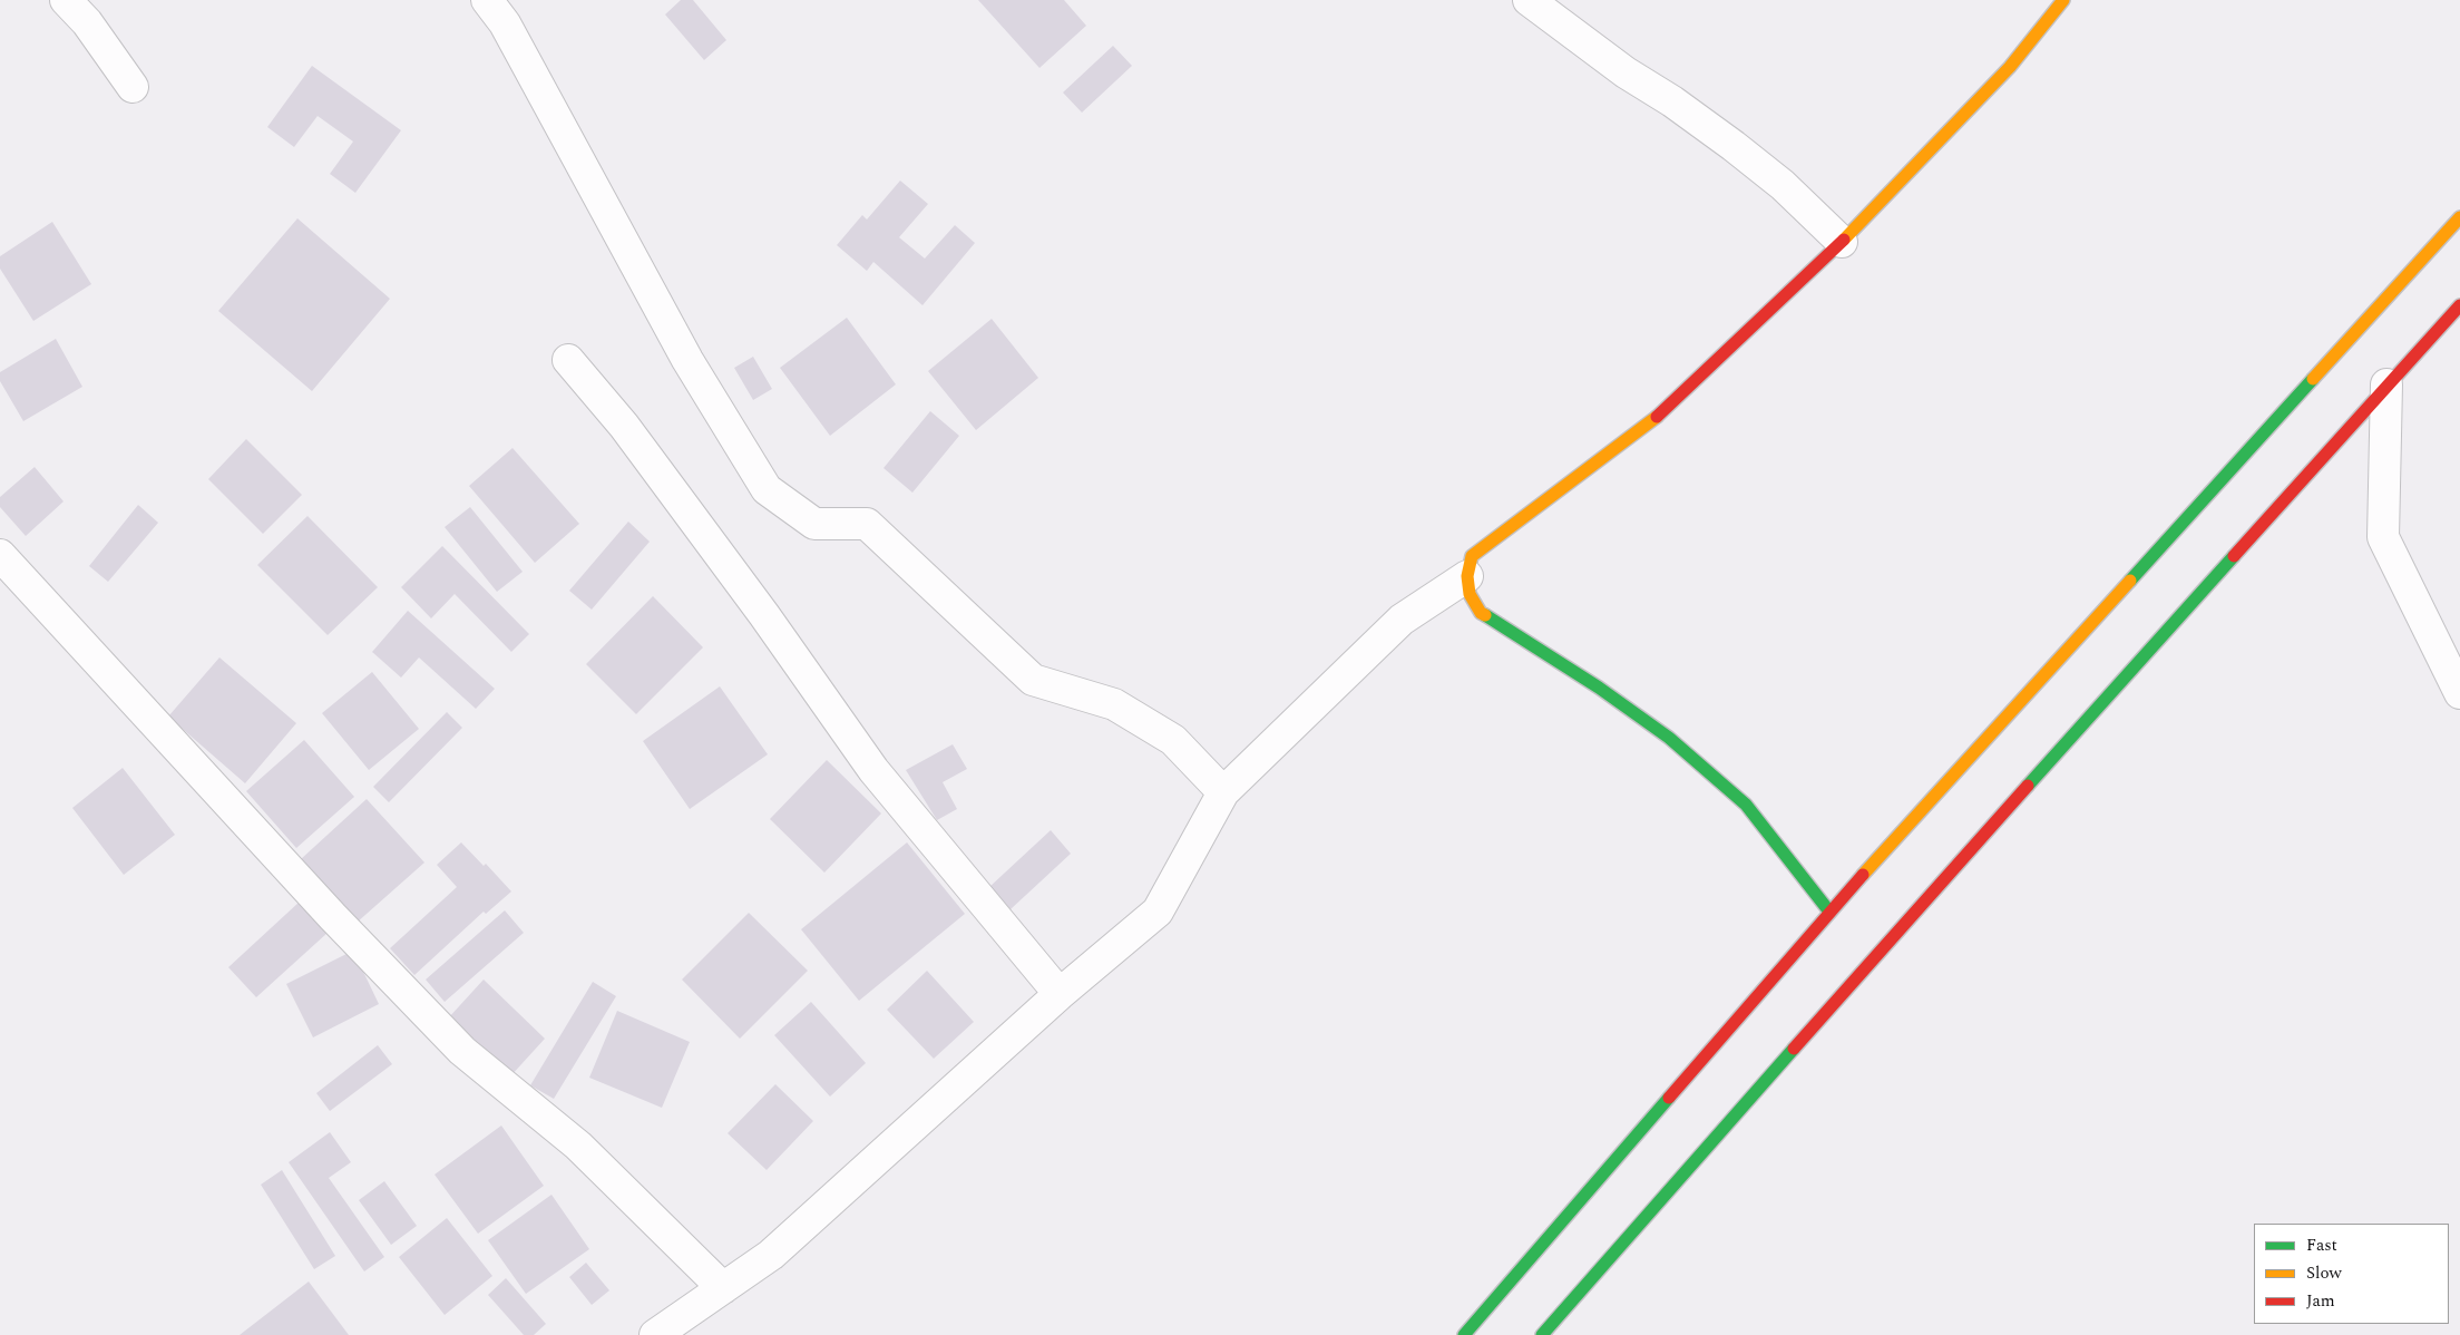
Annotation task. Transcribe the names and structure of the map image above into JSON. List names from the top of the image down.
{
  "legend": ["Fast", "Slow", "Jam"]
}
